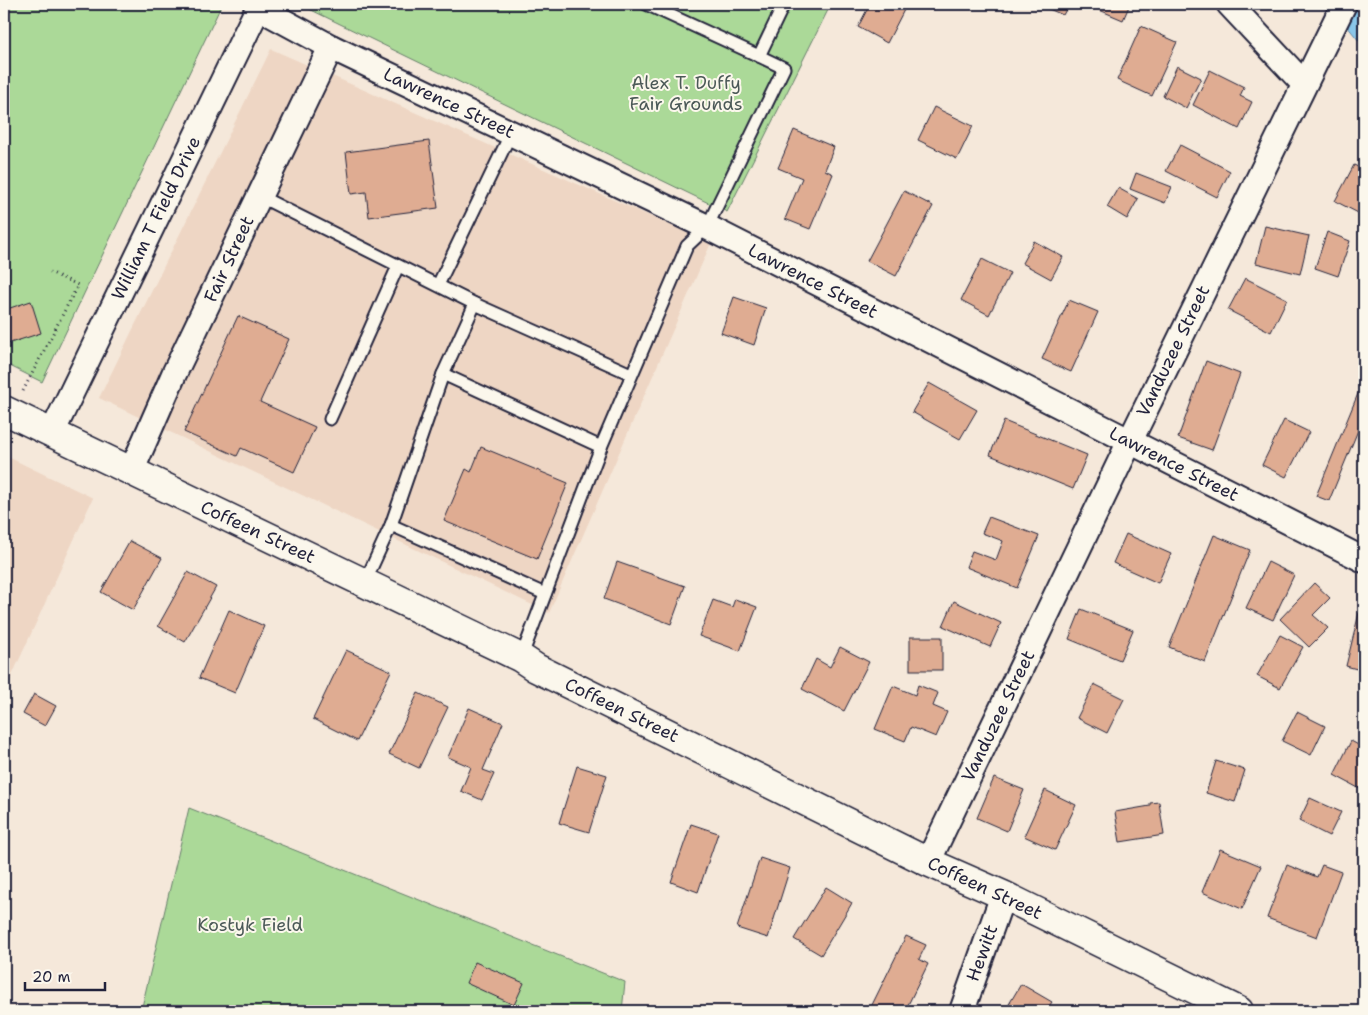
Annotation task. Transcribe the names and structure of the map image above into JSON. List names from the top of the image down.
{
  "streets": {
    "main road": ["Coffeen Street"],
    "street": [
      "Lawrence Street",
      "William T Field Drive",
      "Fair Street",
      "Vanduzee Street",
      "Hewitt"
    ]
  },
  "crossings": [
    ["Lawrence Street", "William T Field Drive"],
    ["Lawrence Street", "Fair Street"],
    ["Lawrence Street", "Vanduzee Street"],
    ["William T Field Drive", "Coffeen Street"],
    ["Fair Street", "Coffeen Street"],
    ["Vanduzee Street", "Coffeen Street"],
    ["Coffeen Street", "Hewitt"]
  ],
  "parks": ["Alex T. Duffy Fair Grounds", "Kostyk Field"],
  "scale_bar": "20 m"
}
